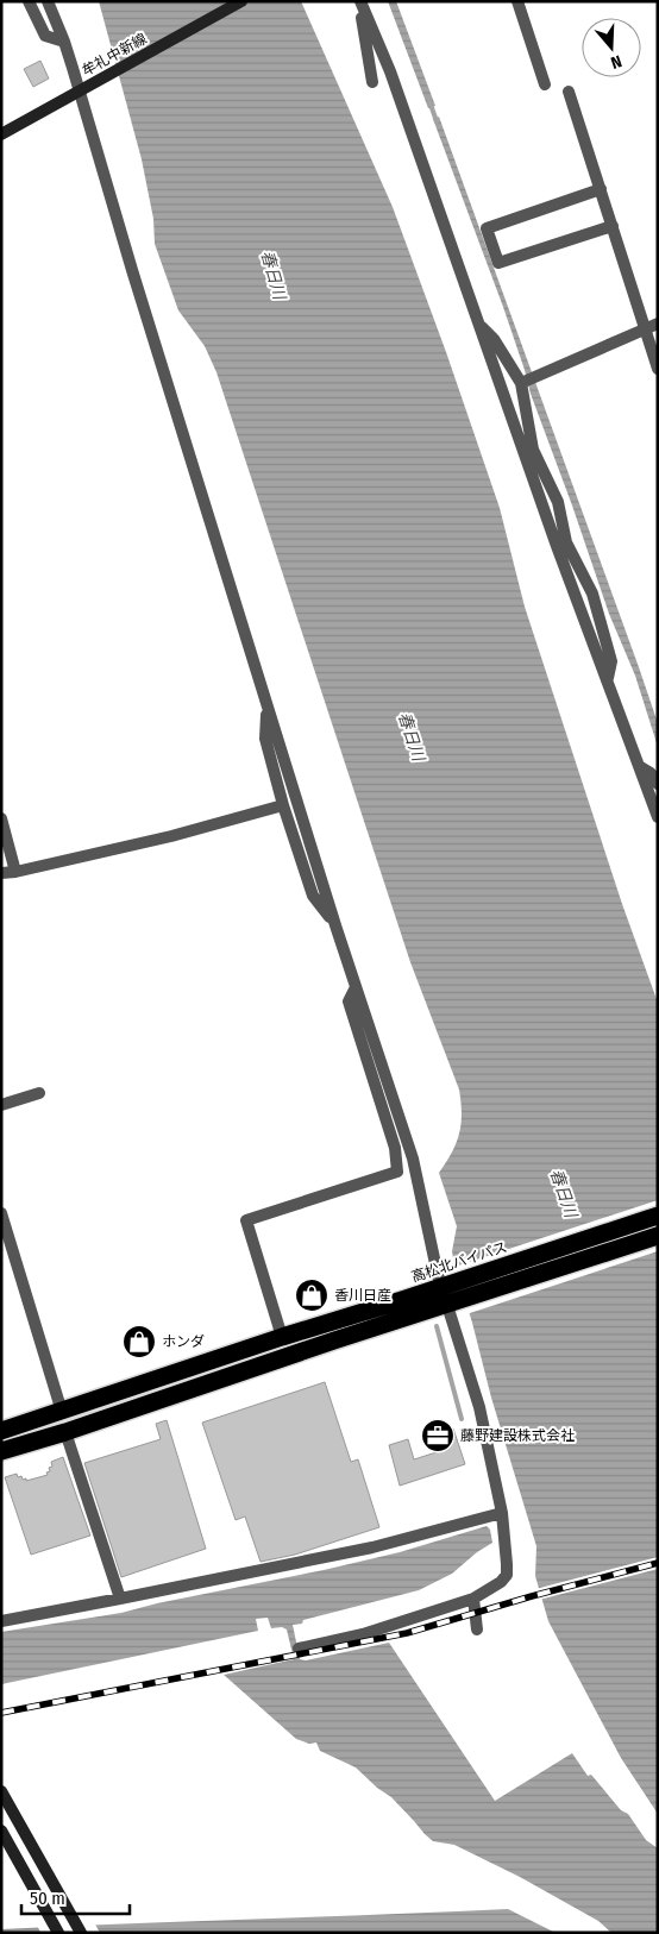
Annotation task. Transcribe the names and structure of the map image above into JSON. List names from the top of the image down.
{
  "streets": {
    "highway": ["高松北バイパス"],
    "street": ["牟礼中新線"]
  },
  "water": ["春日川"],
  "places": {
    "shop": ["香川日産", "ホンダ"],
    "office": ["藤野建設株式会社"]
  },
  "scale_bar": "50 m",
  "north": "bottom"
}
